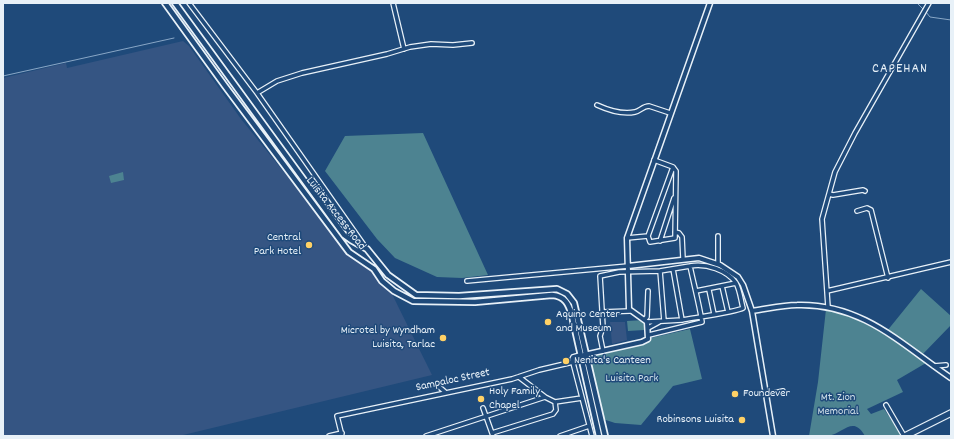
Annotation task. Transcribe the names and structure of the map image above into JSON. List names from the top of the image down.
{
  "streets": {
    "main road": ["Luisita Access Road"],
    "street": ["Sampaloc Street"]
  },
  "districts": ["CAPEHAN"],
  "parks": ["Luisita Park", "Mt. Zion Memorial"],
  "places": [
    "Central Park Hotel",
    "Aquino Center and Museum",
    "Microtel by Wyndham Luisita, Tarlac",
    "Nenita's Canteen",
    "Foundever",
    "Holy Family Chapel",
    "Robinsons Luisita"
  ]
}
